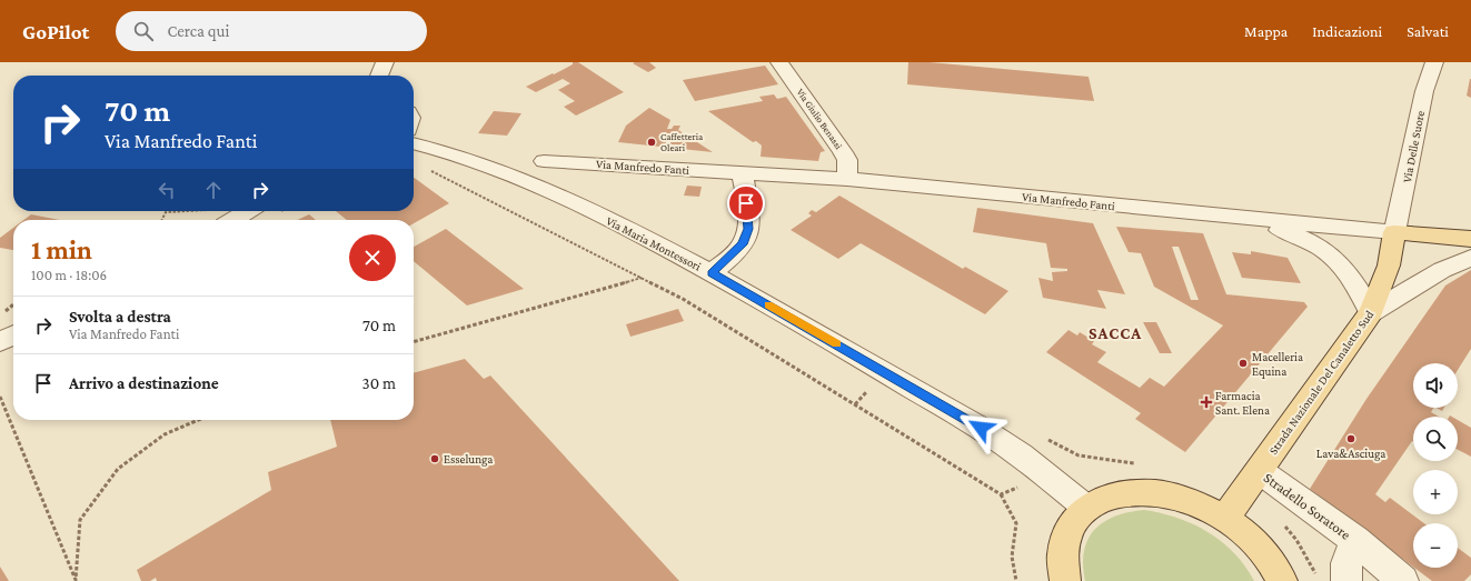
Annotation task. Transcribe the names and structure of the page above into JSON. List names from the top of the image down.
{
  "streets": {
    "main road": ["Strada Nazionale Del Canaletto Sud"],
    "street": [
      "Via Giulio Benassi",
      "Via Delle Suore",
      "Via Manfredo Fanti",
      "Via Maria Montessori",
      "Stradello Soratore"
    ]
  },
  "crossings": [
    ["Via Giulio Benassi", "Via Manfredo Fanti"],
    ["Via Delle Suore", "Via Manfredo Fanti"],
    ["Via Delle Suore", "Strada Nazionale Del Canaletto Sud"],
    ["Via Manfredo Fanti", "Strada Nazionale Del Canaletto Sud"],
    ["Strada Nazionale Del Canaletto Sud", "Stradello Soratore"]
  ],
  "districts": ["SACCA"],
  "places": {
    "other": [
      "Caffetteria Oleari",
      "Macelleria Equina",
      "Lava&Asciuga",
      "Esselunga"
    ],
    "health": ["Farmacia Sant. Elena"]
  },
  "page": {
    "header": "GoPilot",
    "search": "Cerca qui",
    "nav": ["Mappa", "Indicazioni", "Salvati"],
    "turn": ["70 m", "Via Manfredo Fanti"],
    "heading": ["1 min", "100 m · 18:06"],
    "list": [
      {
        "name": "Svolta a destra",
        "note": "Via Manfredo Fanti",
        "value": "70 m"
      },
      {
        "name": "Arrivo a destinazione",
        "value": "30 m"
      }
    ],
    "map_buttons": ["+", "−"]
  }
}
